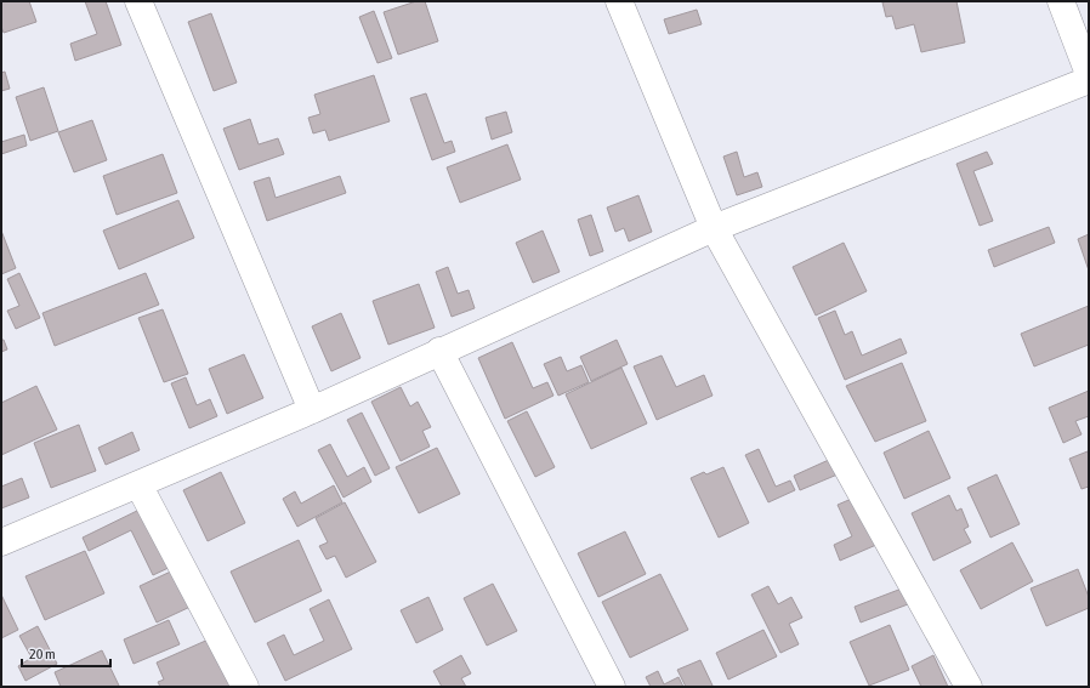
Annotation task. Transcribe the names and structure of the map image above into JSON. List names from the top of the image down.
{
  "scale_bar": "20 m"
}
